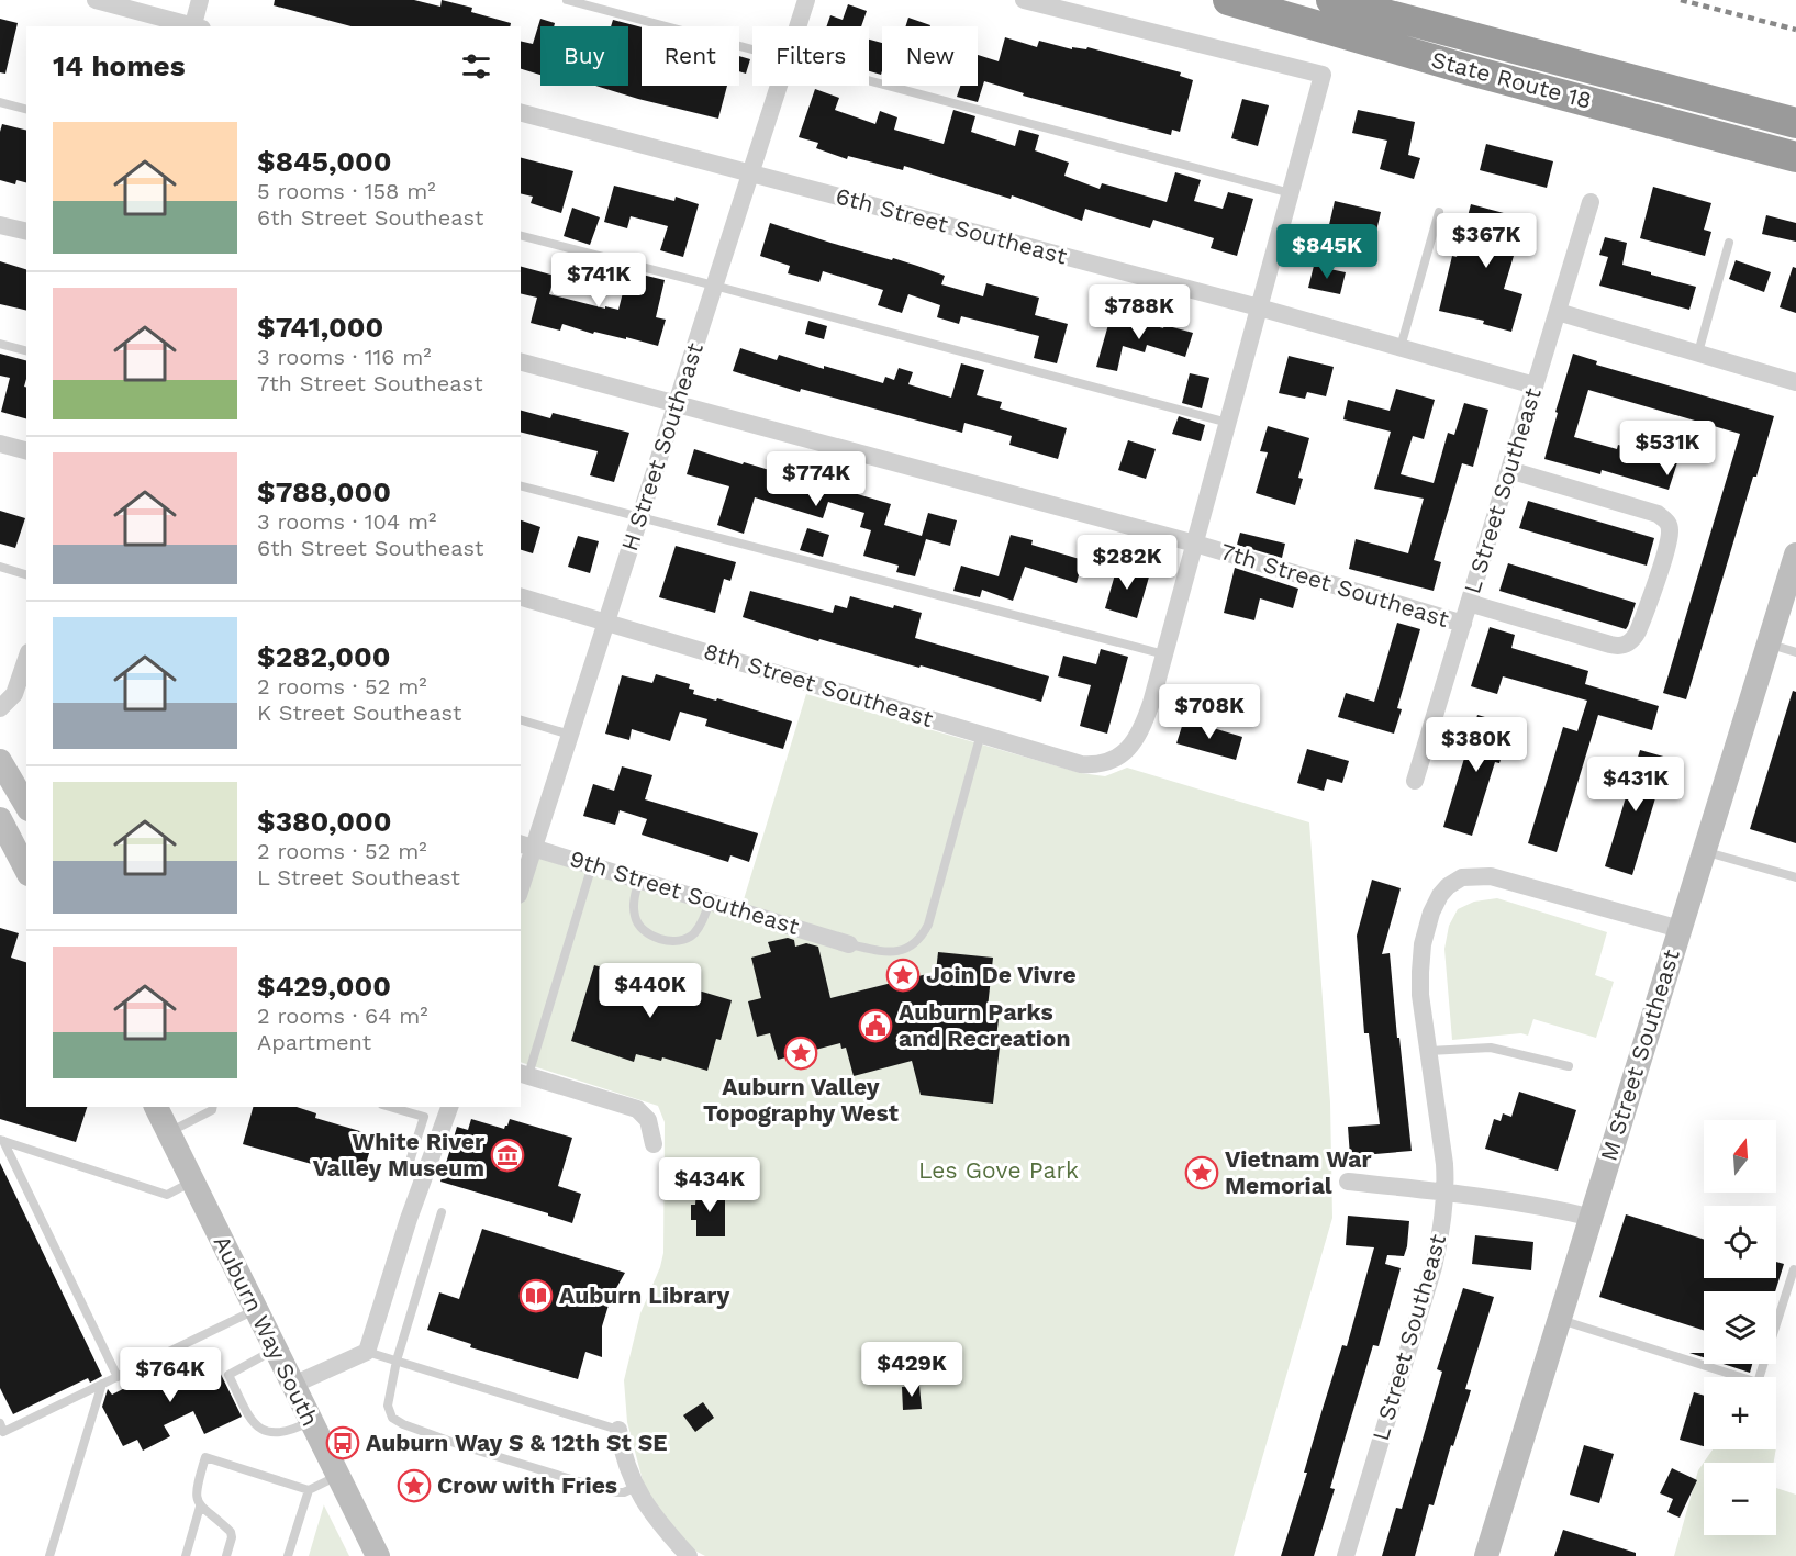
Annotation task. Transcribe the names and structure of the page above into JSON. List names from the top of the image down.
{
  "streets": {
    "highway": ["State Route 18"],
    "main road": ["M Street Southeast", "Auburn Way South"],
    "street": [
      "6th Street Southeast",
      "H Street Southeast",
      "L Street Southeast",
      "7th Street Southeast",
      "8th Street Southeast",
      "9th Street Southeast"
    ]
  },
  "crossings": [
    ["6th Street Southeast", "H Street Southeast"],
    ["6th Street Southeast", "L Street Southeast"],
    ["H Street Southeast", "7th Street Southeast"],
    ["H Street Southeast", "8th Street Southeast"],
    ["H Street Southeast", "9th Street Southeast"],
    ["L Street Southeast", "7th Street Southeast"],
    ["L Street Southeast", "M Street Southeast"]
  ],
  "parks": ["Les Gove Park"],
  "places": {
    "place": [
      "Join De Vivre",
      "Auburn Valley Topography West",
      "Vietnam War Memorial",
      "Crow with Fries"
    ],
    "public building": ["Auburn Parks and Recreation"],
    "museum": ["White River Valley Museum"],
    "library": ["Auburn Library"],
    "bus stop": ["Auburn Way S & 12th St SE"]
  },
  "north": "top",
  "page": {
    "chip": [
      "Buy",
      "Rent",
      "Filters",
      "New"
    ],
    "heading": "14 homes",
    "list": [
      {
        "name": "$845,000",
        "note": "5 rooms · 158 m² · 6th Street Southeast"
      },
      {
        "name": "$741,000",
        "note": "3 rooms · 116 m² · 7th Street Southeast"
      },
      {
        "name": "$788,000",
        "note": "3 rooms · 104 m² · 6th Street Southeast"
      },
      {
        "name": "$282,000",
        "note": "2 rooms · 52 m² · K Street Southeast"
      },
      {
        "name": "$380,000",
        "note": "2 rooms · 52 m² · L Street Southeast"
      },
      {
        "name": "$429,000",
        "note": "2 rooms · 64 m² · Apartment"
      }
    ],
    "price": [
      "$367K",
      "$845K",
      "$741K",
      "$788K",
      "$531K",
      "$774K",
      "$282K",
      "$708K",
      "$380K",
      "$431K",
      "$440K",
      "$434K",
      "$429K",
      "$764K"
    ],
    "map_buttons": ["+", "−"]
  }
}
